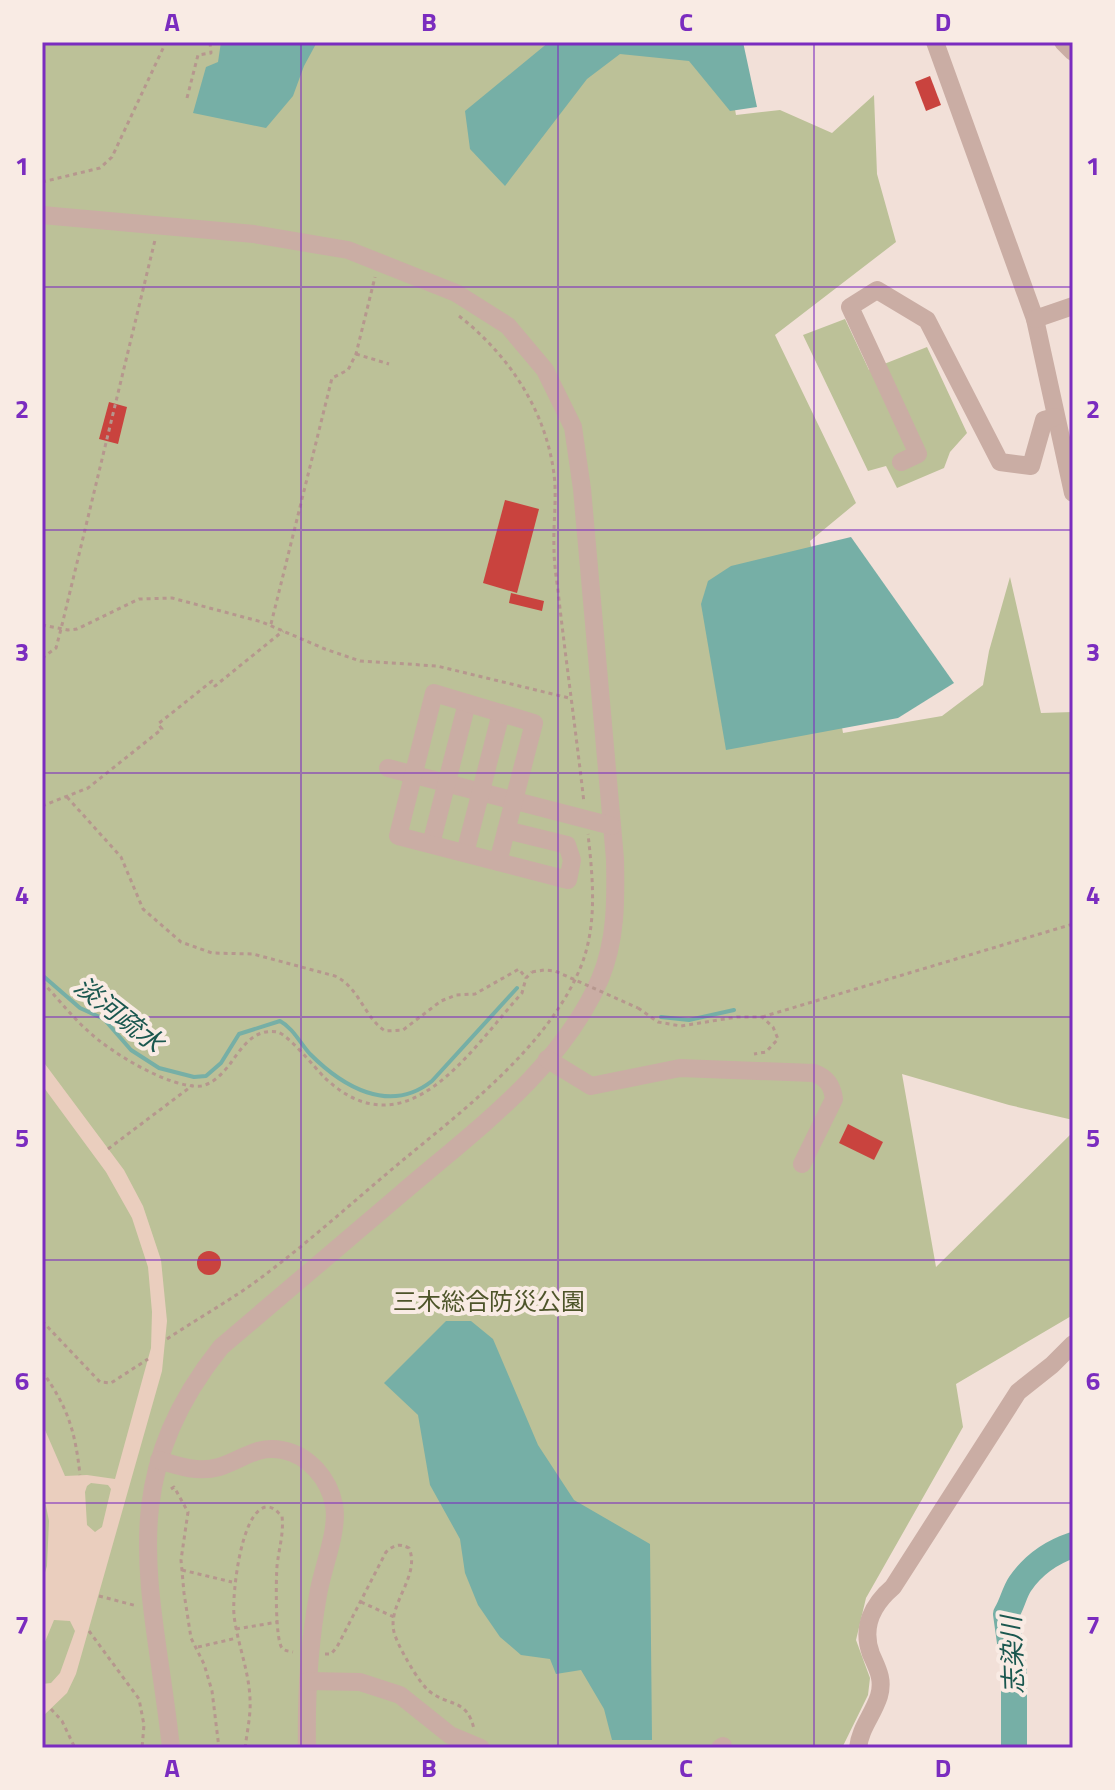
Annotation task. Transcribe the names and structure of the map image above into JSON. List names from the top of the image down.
{
  "water": ["淡河疏水", "志染川"],
  "parks": ["三木総合防災公園"],
  "grid": {
    "columns": [
      "A",
      "B",
      "C",
      "D"
    ],
    "rows": [
      "1",
      "2",
      "3",
      "4",
      "5",
      "6",
      "7"
    ]
  }
}
